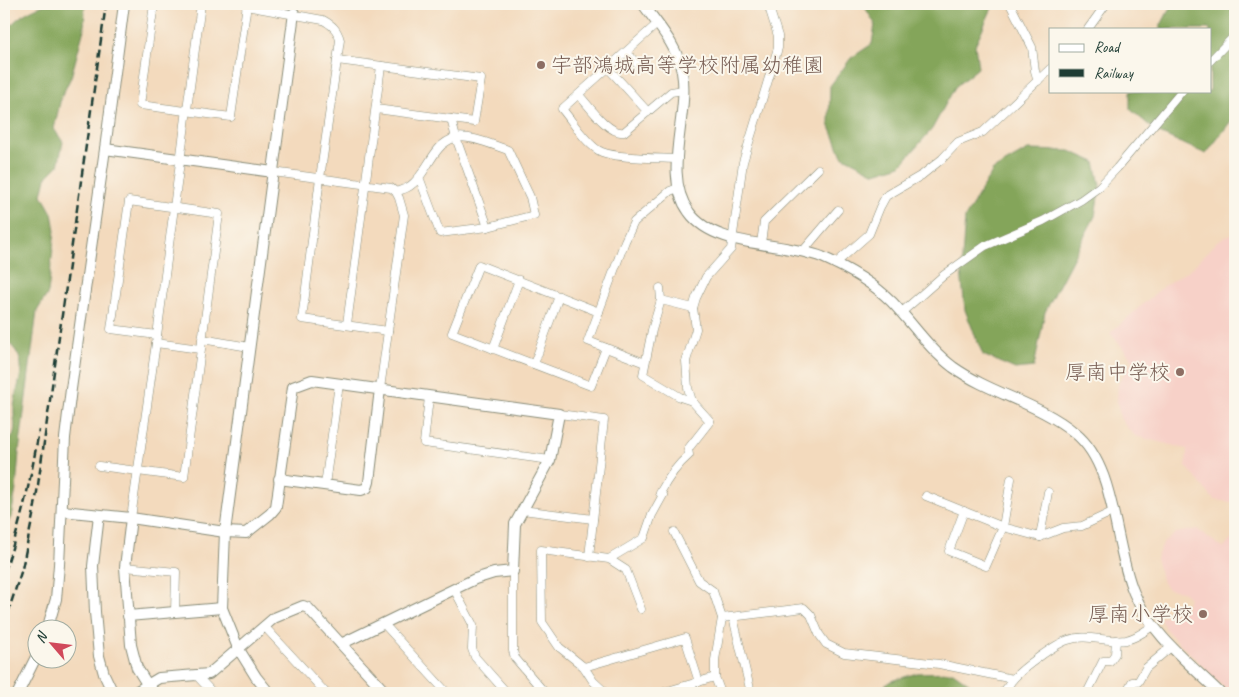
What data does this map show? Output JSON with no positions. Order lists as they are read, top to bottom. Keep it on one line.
{"places":["宇部鴻城高等学校附属幼稚園","厚南中学校","厚南小学校"],"legend":["Road","Railway"],"north":"top left"}
